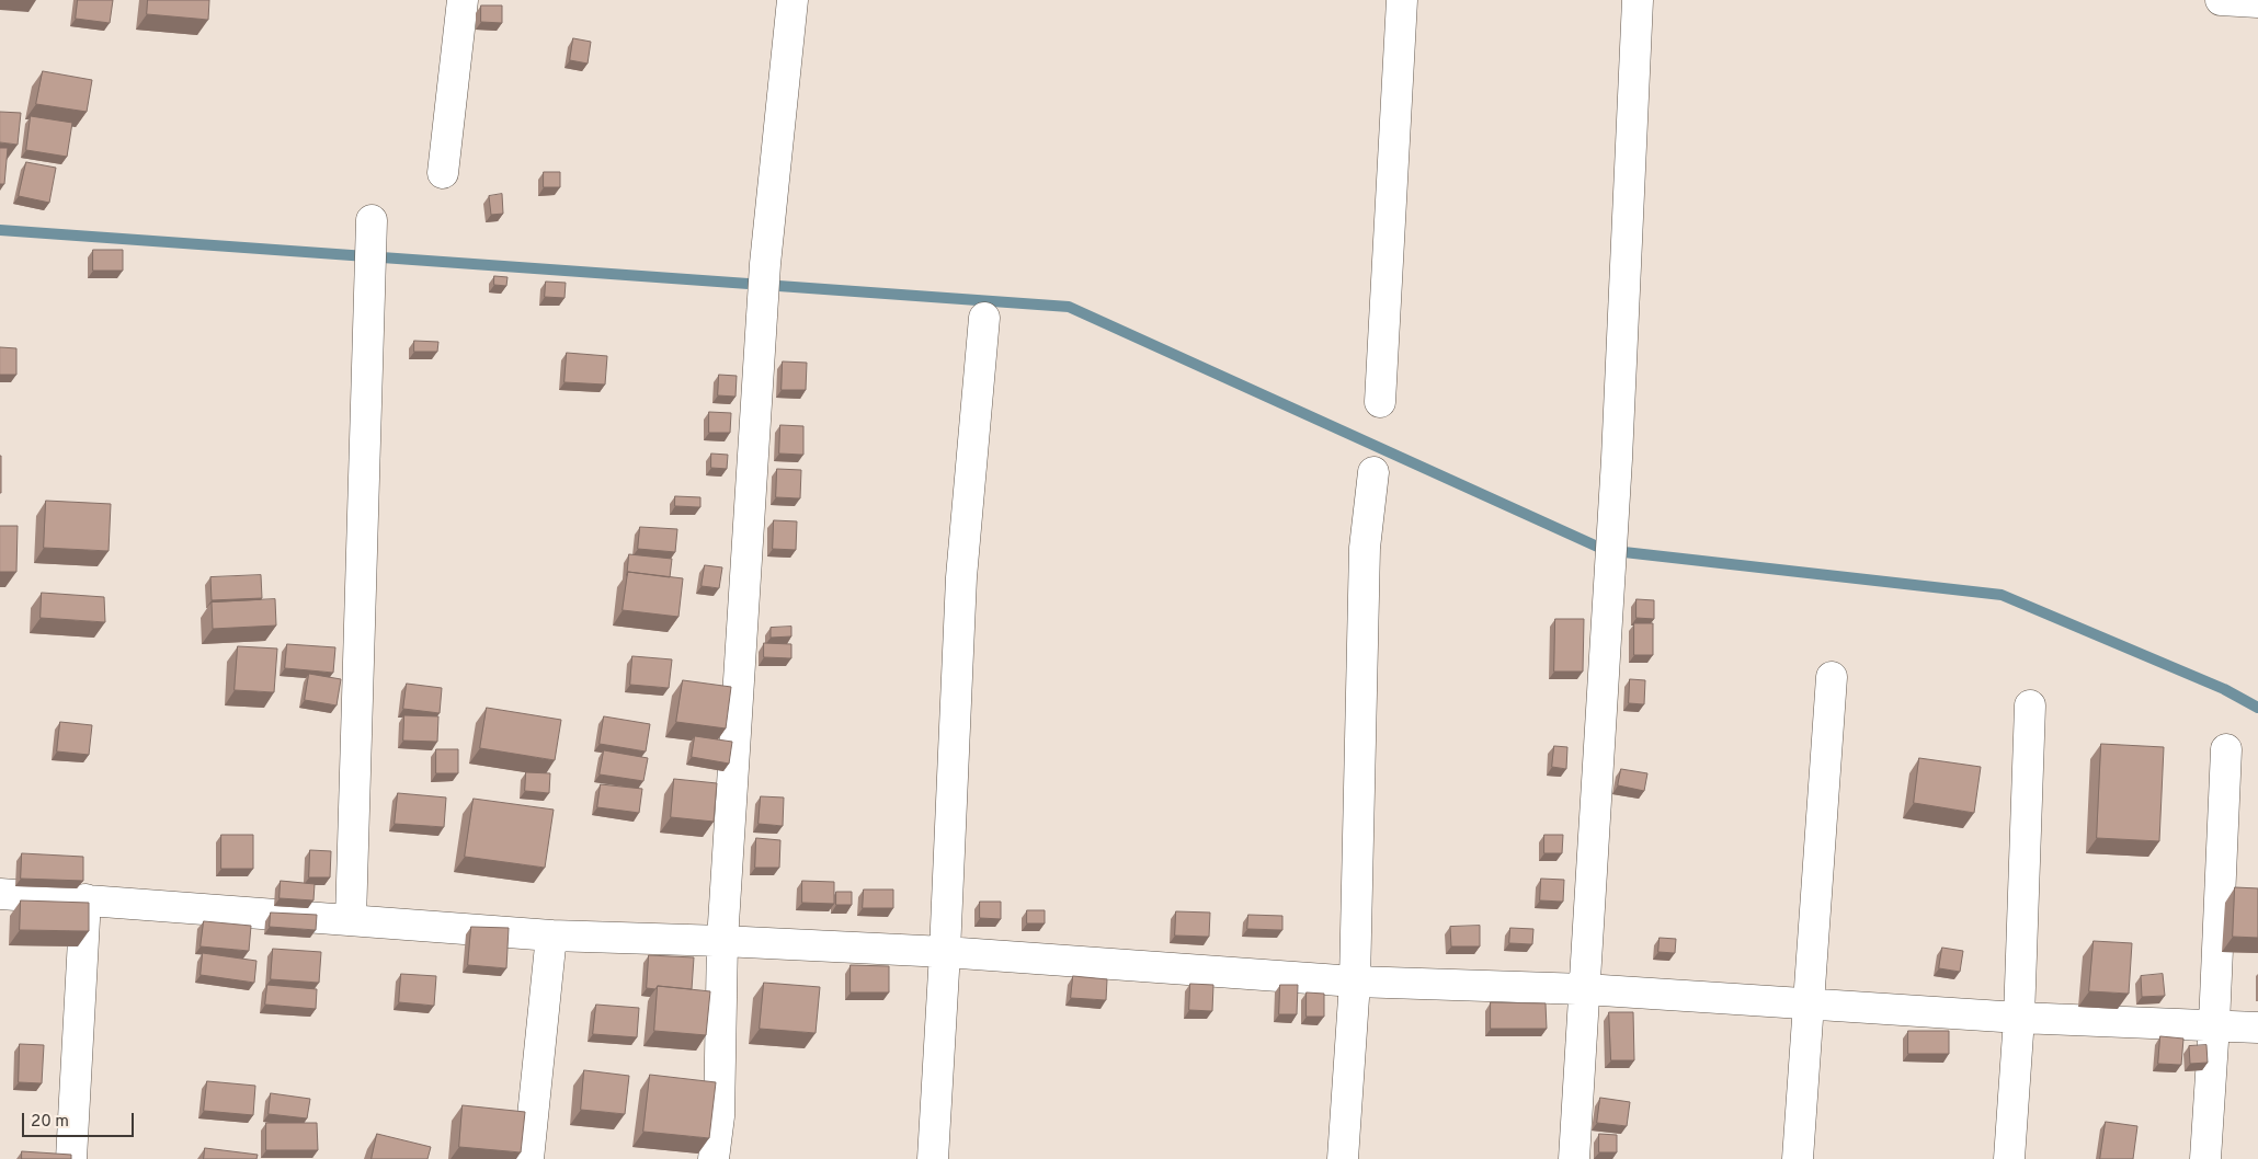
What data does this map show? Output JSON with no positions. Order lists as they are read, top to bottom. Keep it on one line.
{"scale_bar":"20 m"}
